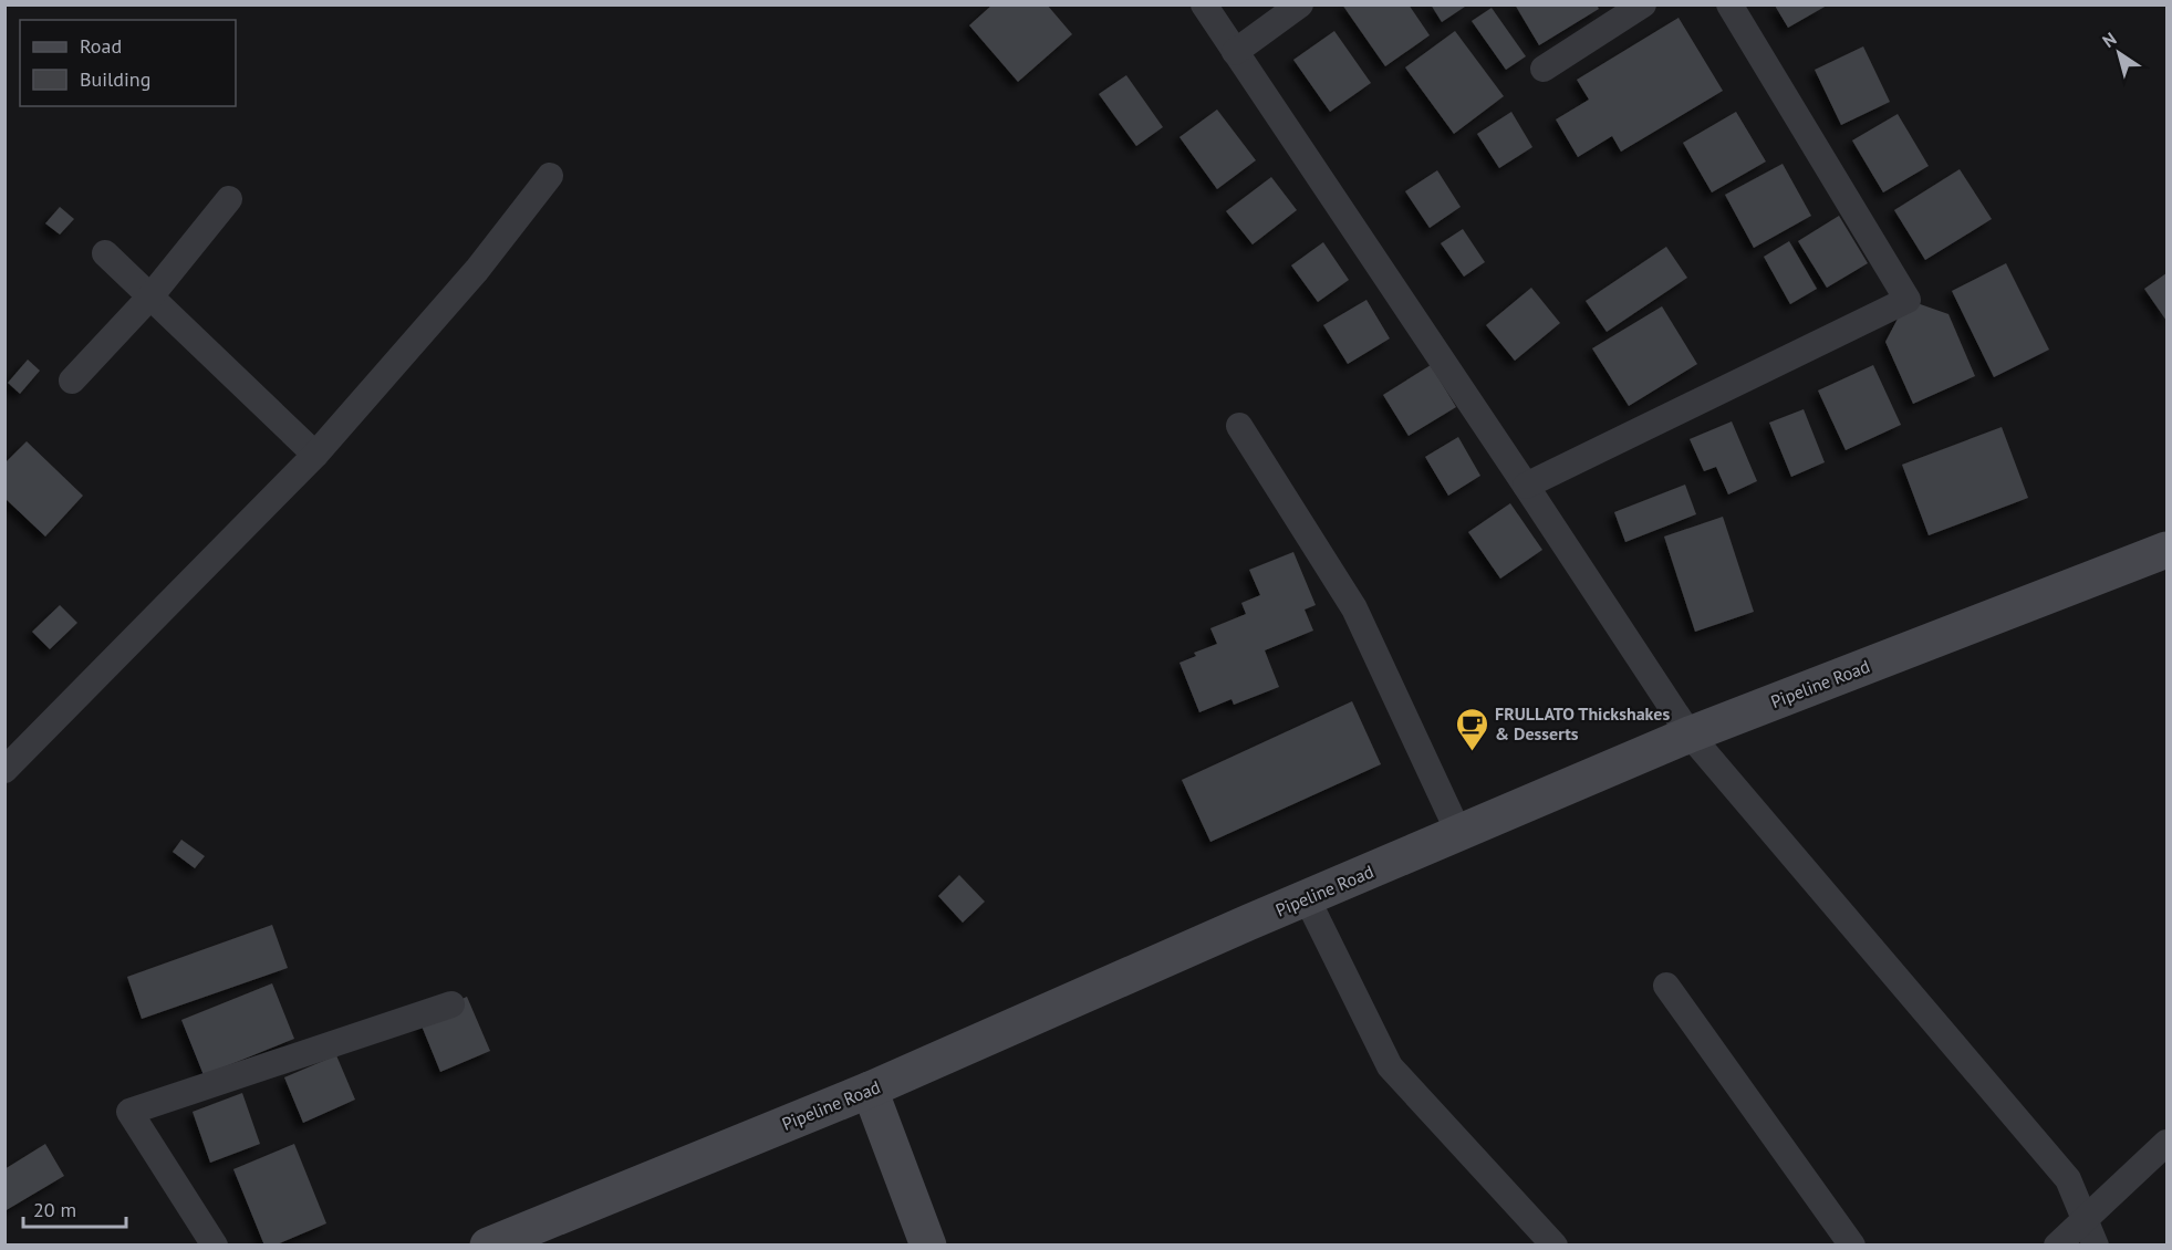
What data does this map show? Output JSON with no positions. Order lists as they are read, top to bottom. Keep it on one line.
{"streets":{"main road":["Pipeline Road"]},"places":{"cafe":["FRULLATO Thickshakes & Desserts"]},"legend":["Road","Building"],"scale_bar":"20 m","north":"top left"}
